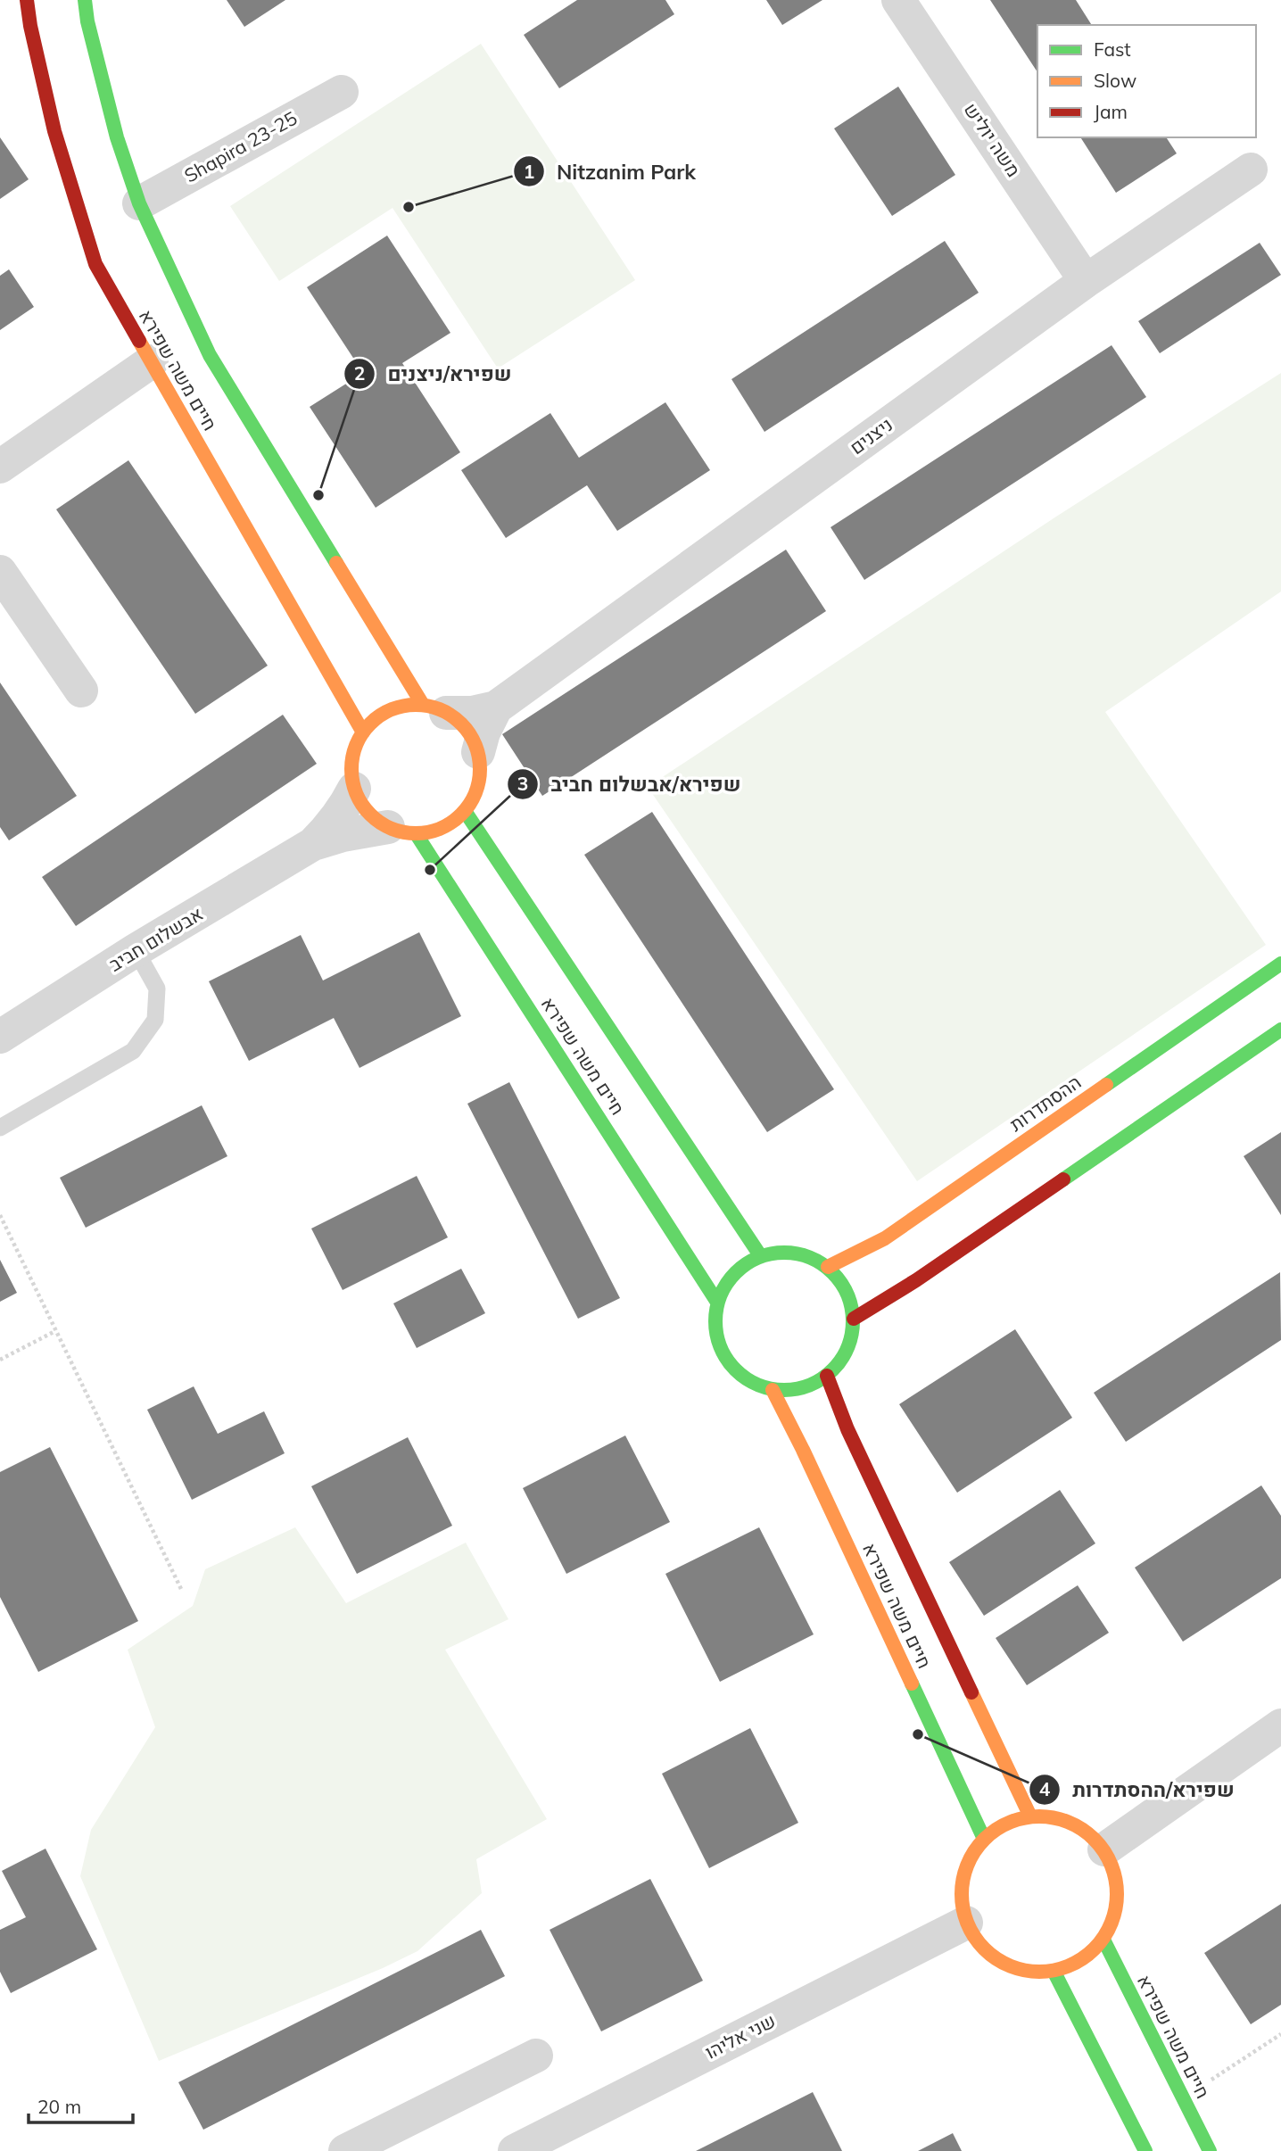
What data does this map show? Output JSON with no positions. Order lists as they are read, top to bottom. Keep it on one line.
{"streets":{"street":["משה יוליש","Shapira 23-25","חיים משה שפירא","ניצנים","אבשלום חביב","ההסתדרות","שני אליהו"]},"crossings":[["משה יוליש","ניצנים"],["Shapira 23-25","חיים משה שפירא"],["חיים משה שפירא","ניצנים"],["חיים משה שפירא","אבשלום חביב"],["חיים משה שפירא","ההסתדרות"],["חיים משה שפירא","שני אליהו"],["ניצנים","אבשלום חביב"]],"places":["Nitzanim Park","שפירא/ניצנים","שפירא/אבשלום חביב","שפירא/ההסתדרות"],"legend":["Fast","Slow","Jam"],"scale_bar":"20 m"}
